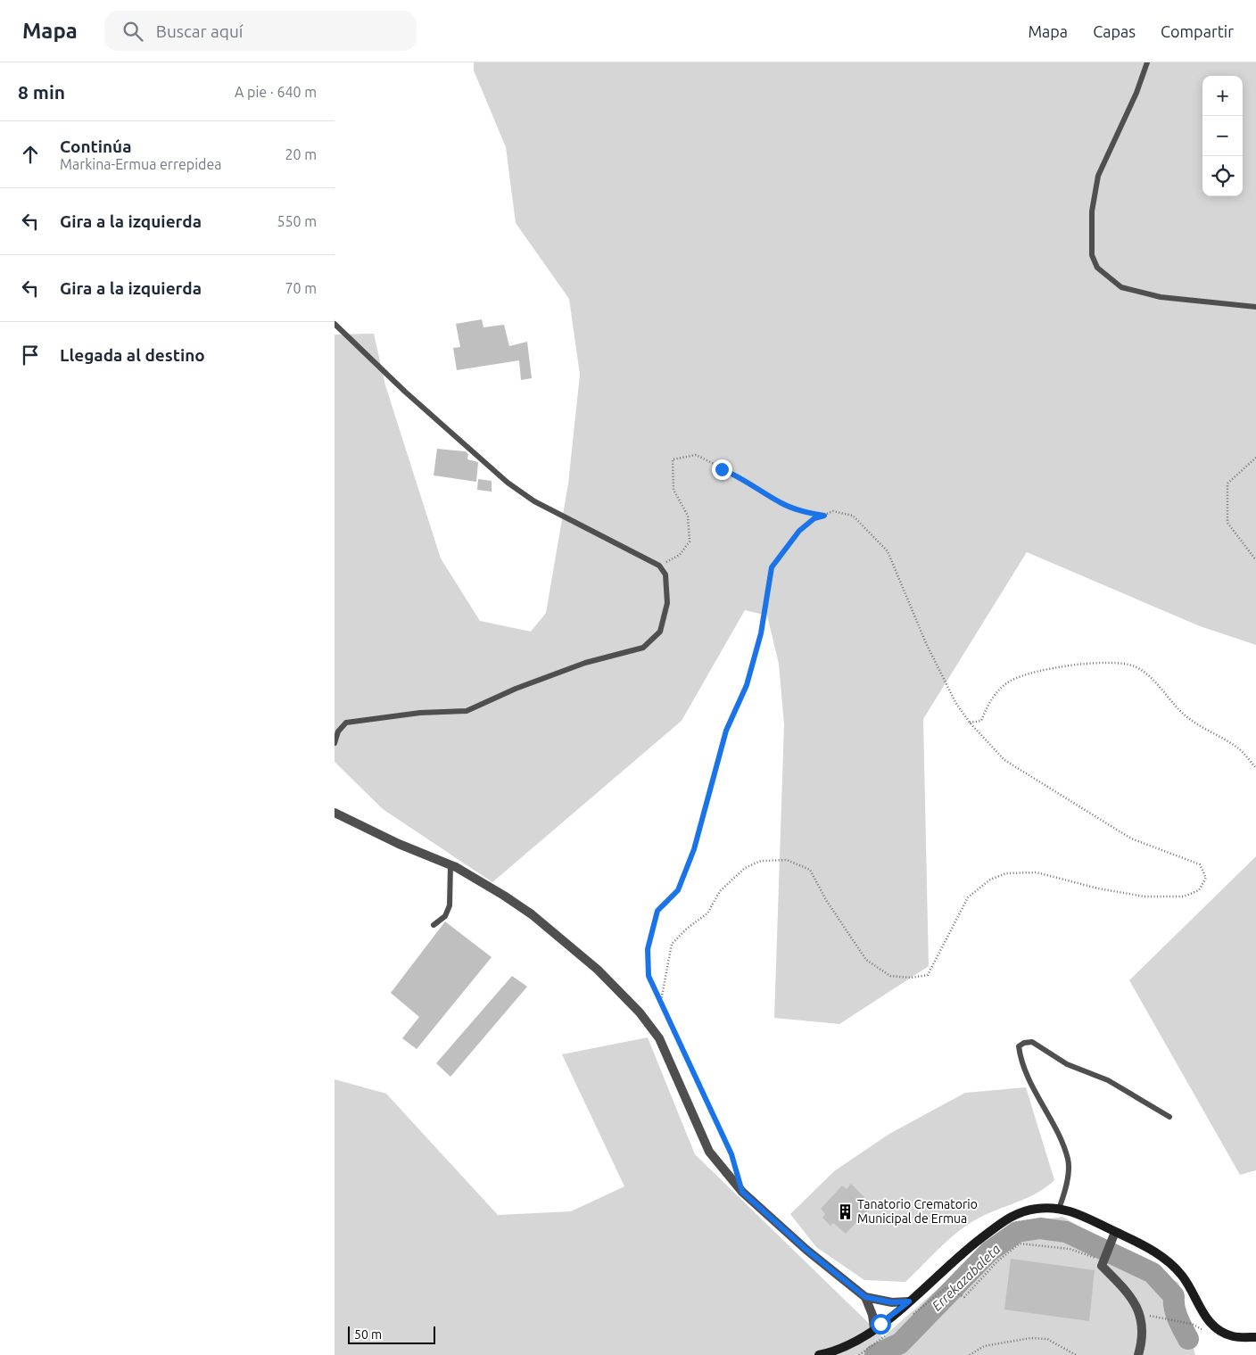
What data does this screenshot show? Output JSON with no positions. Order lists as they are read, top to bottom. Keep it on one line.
{"water":["Errekazabaleta"],"places":{"building":["Tanatorio Crematorio Municipal de Ermua"]},"scale_bar":"50 m","page":{"header":"Mapa","search":"Buscar aquí","nav":["Mapa","Capas","Compartir"],"heading":["8 min","A pie · 640 m"],"map_buttons":["+","−"],"list":[["Continúa","Markina-Ermua errepidea","20 m"],["Gira a la izquierda","550 m"],["Gira a la izquierda","70 m"],"Llegada al destino"],"scale":"50 m"}}
